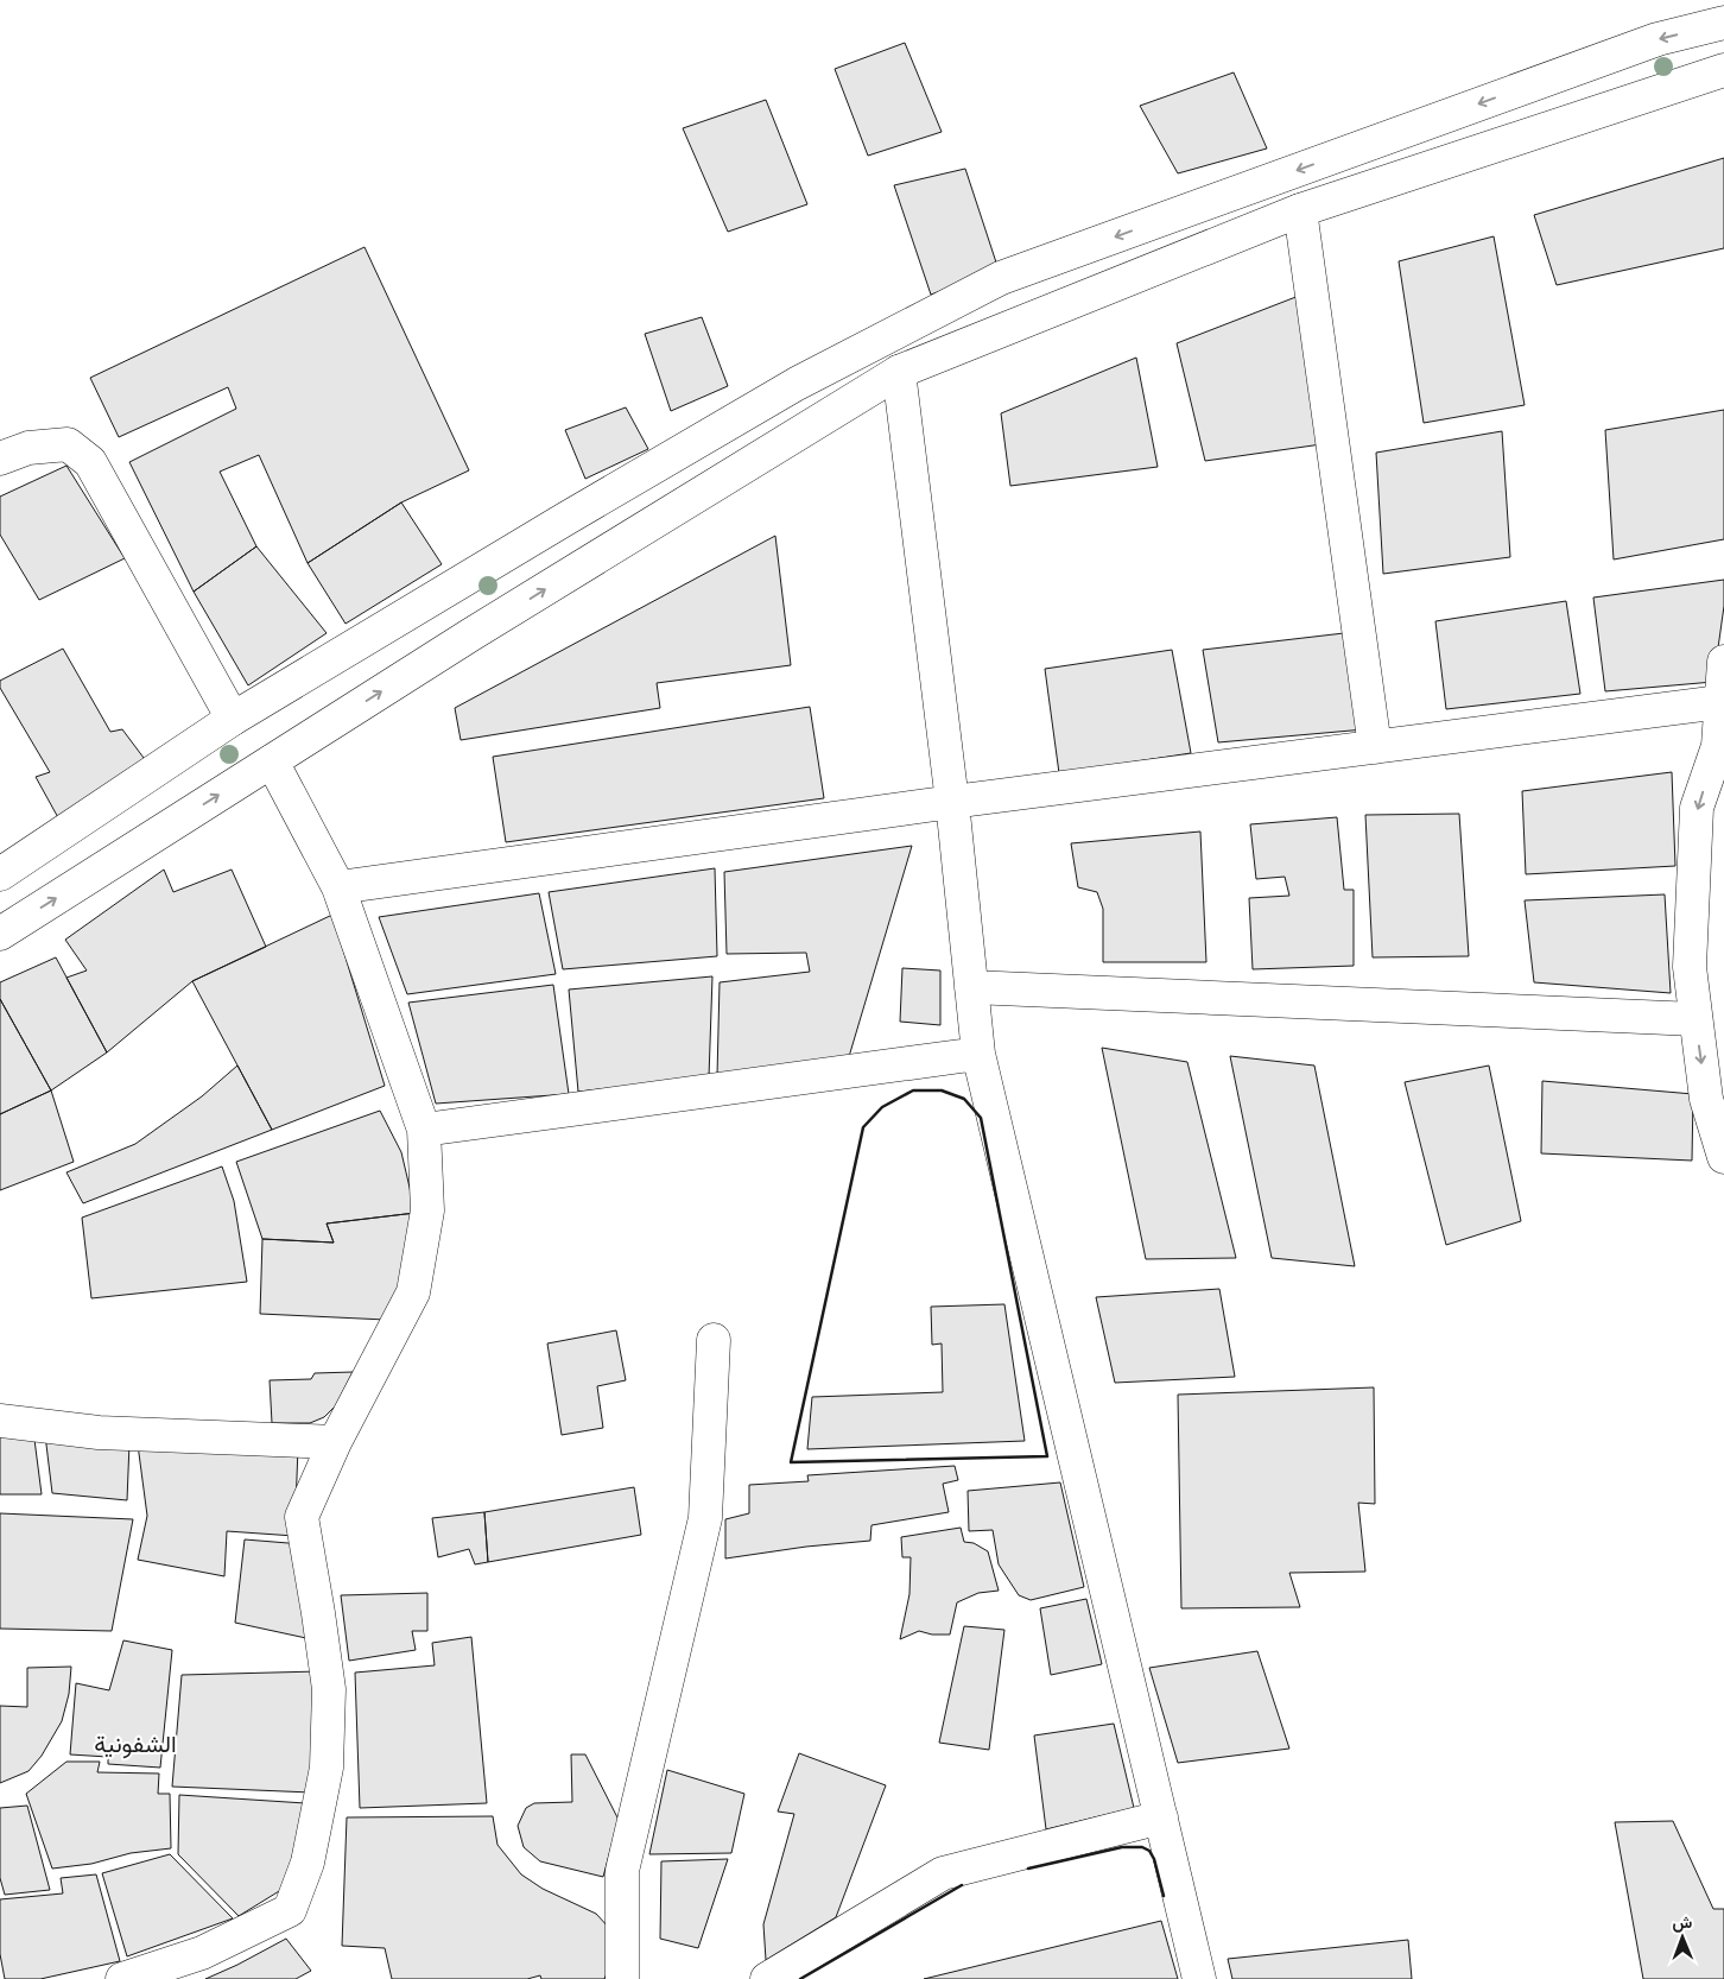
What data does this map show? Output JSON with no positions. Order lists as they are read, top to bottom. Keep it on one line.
{"districts":["الشفونية"],"north":"top"}
